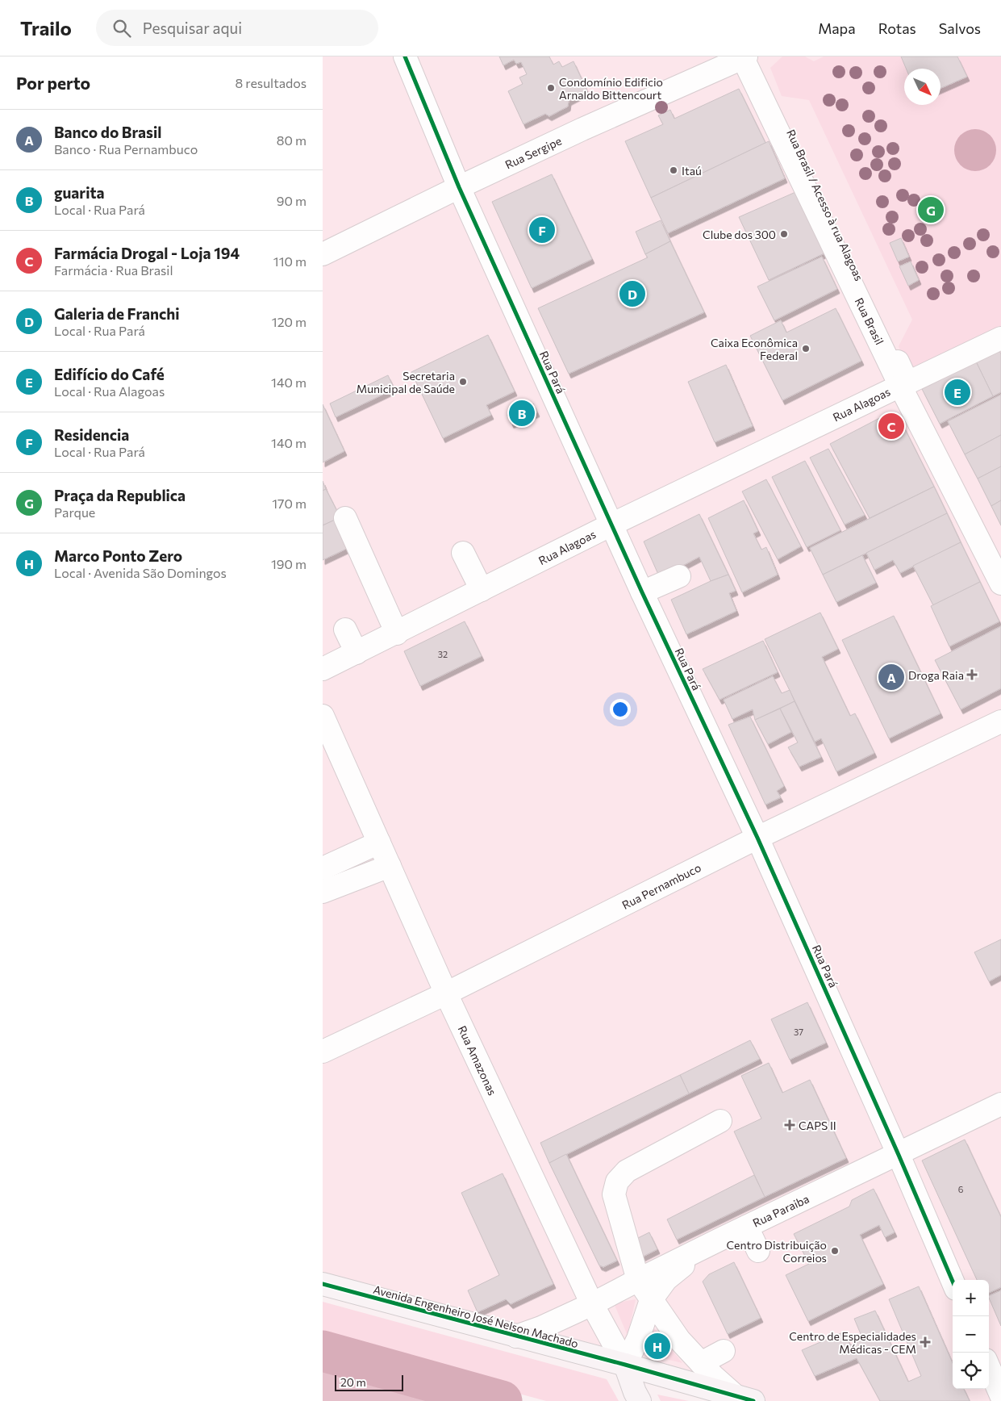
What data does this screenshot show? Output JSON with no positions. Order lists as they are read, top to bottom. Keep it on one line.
{"streets":{"main road":["Rua Amazonas","Avenida Engenheiro José Nelson Machado"],"street":["Rua Sergipe","Rua Brasil","Rua Pará","Rua Alagoas","Rua Pernambuco","Rua Paraiba"]},"crossings":[["Rua Sergipe","Rua Brasil"],["Rua Sergipe","Rua Pará"],["Rua Brasil","Rua Alagoas"],["Rua Pará","Rua Alagoas"],["Rua Pará","Rua Pernambuco"],["Rua Pará","Rua Paraiba"],["Rua Pernambuco","Rua Amazonas"],["Rua Amazonas","Rua Paraiba"],["Rua Amazonas","Avenida Engenheiro José Nelson Machado"],["Rua Paraiba","Avenida Engenheiro José Nelson Machado"]],"places":{"other":["Condomínio Edificio Arnaldo Bittencourt","Itaú","Clube dos 300","Caixa Econômica Federal","Secretaria Municipal de Saúde","Centro Distribuição Correios"],"health":["Droga Raia","CAPS II","Centro de Especialidades Médicas - CEM"]},"house_numbers":["32","37","6"],"scale_bar":"20 m","north":"bottom right","page":{"header":"Trailo","search":"Pesquisar aqui","nav":["Mapa","Rotas","Salvos"],"heading":["Por perto","8 resultados"],"list":[{"mark":"A","name":"Banco do Brasil","note":"Banco · Rua Pernambuco","value":"80 m"},{"mark":"B","name":"guarita","note":"Local · Rua Pará","value":"90 m"},{"mark":"C","name":"Farmácia Drogal - Loja 194","note":"Farmácia · Rua Brasil","value":"110 m"},{"mark":"D","name":"Galeria de Franchi","note":"Local · Rua Pará","value":"120 m"},{"mark":"E","name":"Edifício do Café","note":"Local · Rua Alagoas","value":"140 m"},{"mark":"F","name":"Residencia","note":"Local · Rua Pará","value":"140 m"},{"mark":"G","name":"Praça da Republica","note":"Parque","value":"170 m"},{"mark":"H","name":"Marco Ponto Zero","note":"Local · Avenida São Domingos","value":"190 m"}],"pins":["G","F","D","E","B","C","A","H"],"map_buttons":["+","−"],"scale":"20 m"}}
